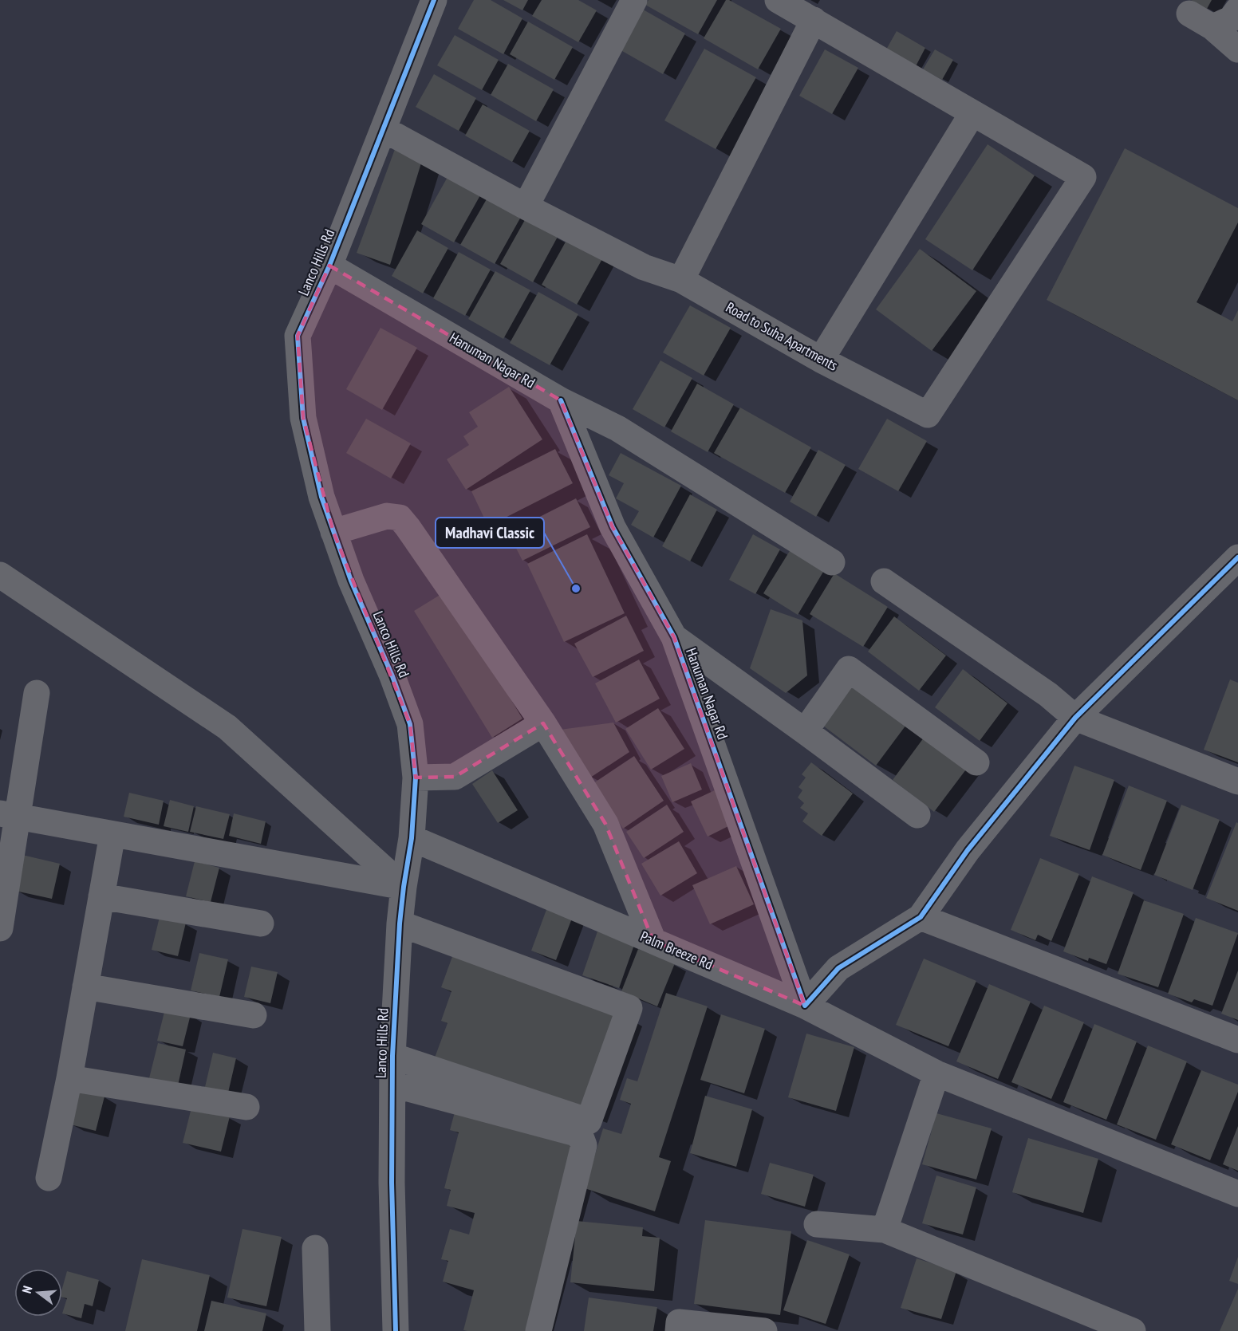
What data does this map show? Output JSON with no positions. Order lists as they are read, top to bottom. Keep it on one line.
{"streets":{"street":["Lanco Hills Rd","Road to Suha Apartments","Hanuman Nagar Rd","Palm Breeze Rd"]},"crossings":[["Lanco Hills Rd","Road to Suha Apartments"],["Lanco Hills Rd","Hanuman Nagar Rd"],["Lanco Hills Rd","Palm Breeze Rd"],["Hanuman Nagar Rd","Palm Breeze Rd"]],"places":["Madhavi Classic"],"north":"left"}
